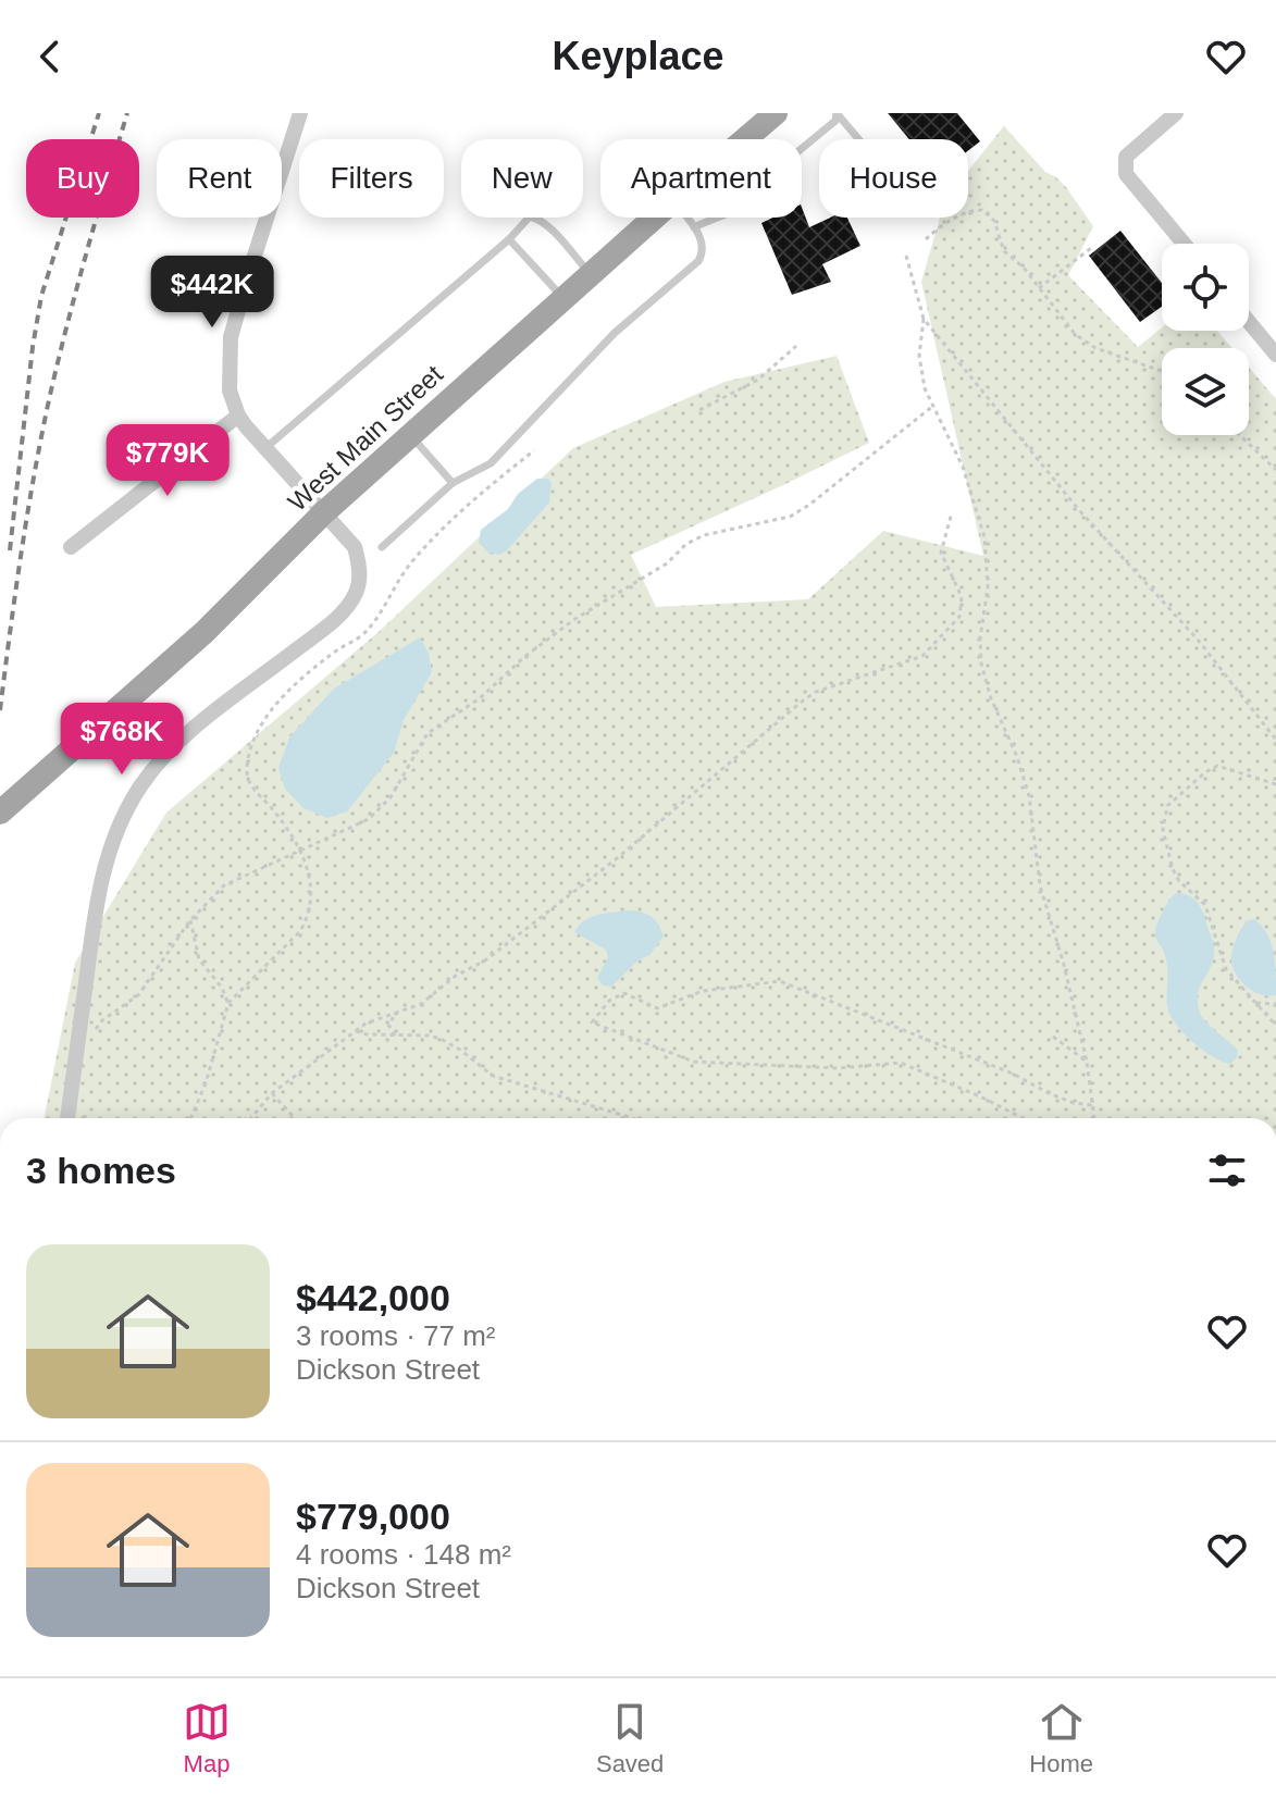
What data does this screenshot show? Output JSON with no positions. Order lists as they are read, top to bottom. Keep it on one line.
{"streets":{"main road":["West Main Street"]},"page":{"header":"Keyplace","chip":["Buy","Rent","Filters","New","Apartment","House"],"price":["$442K","$779K","$768K"],"heading":"3 homes","list":[{"name":"$442,000","note":"3 rooms · 77 m² · Dickson Street"},{"name":"$779,000","note":"4 rooms · 148 m² · Dickson Street"}],"tabs":["Map","Saved","Home"]}}
